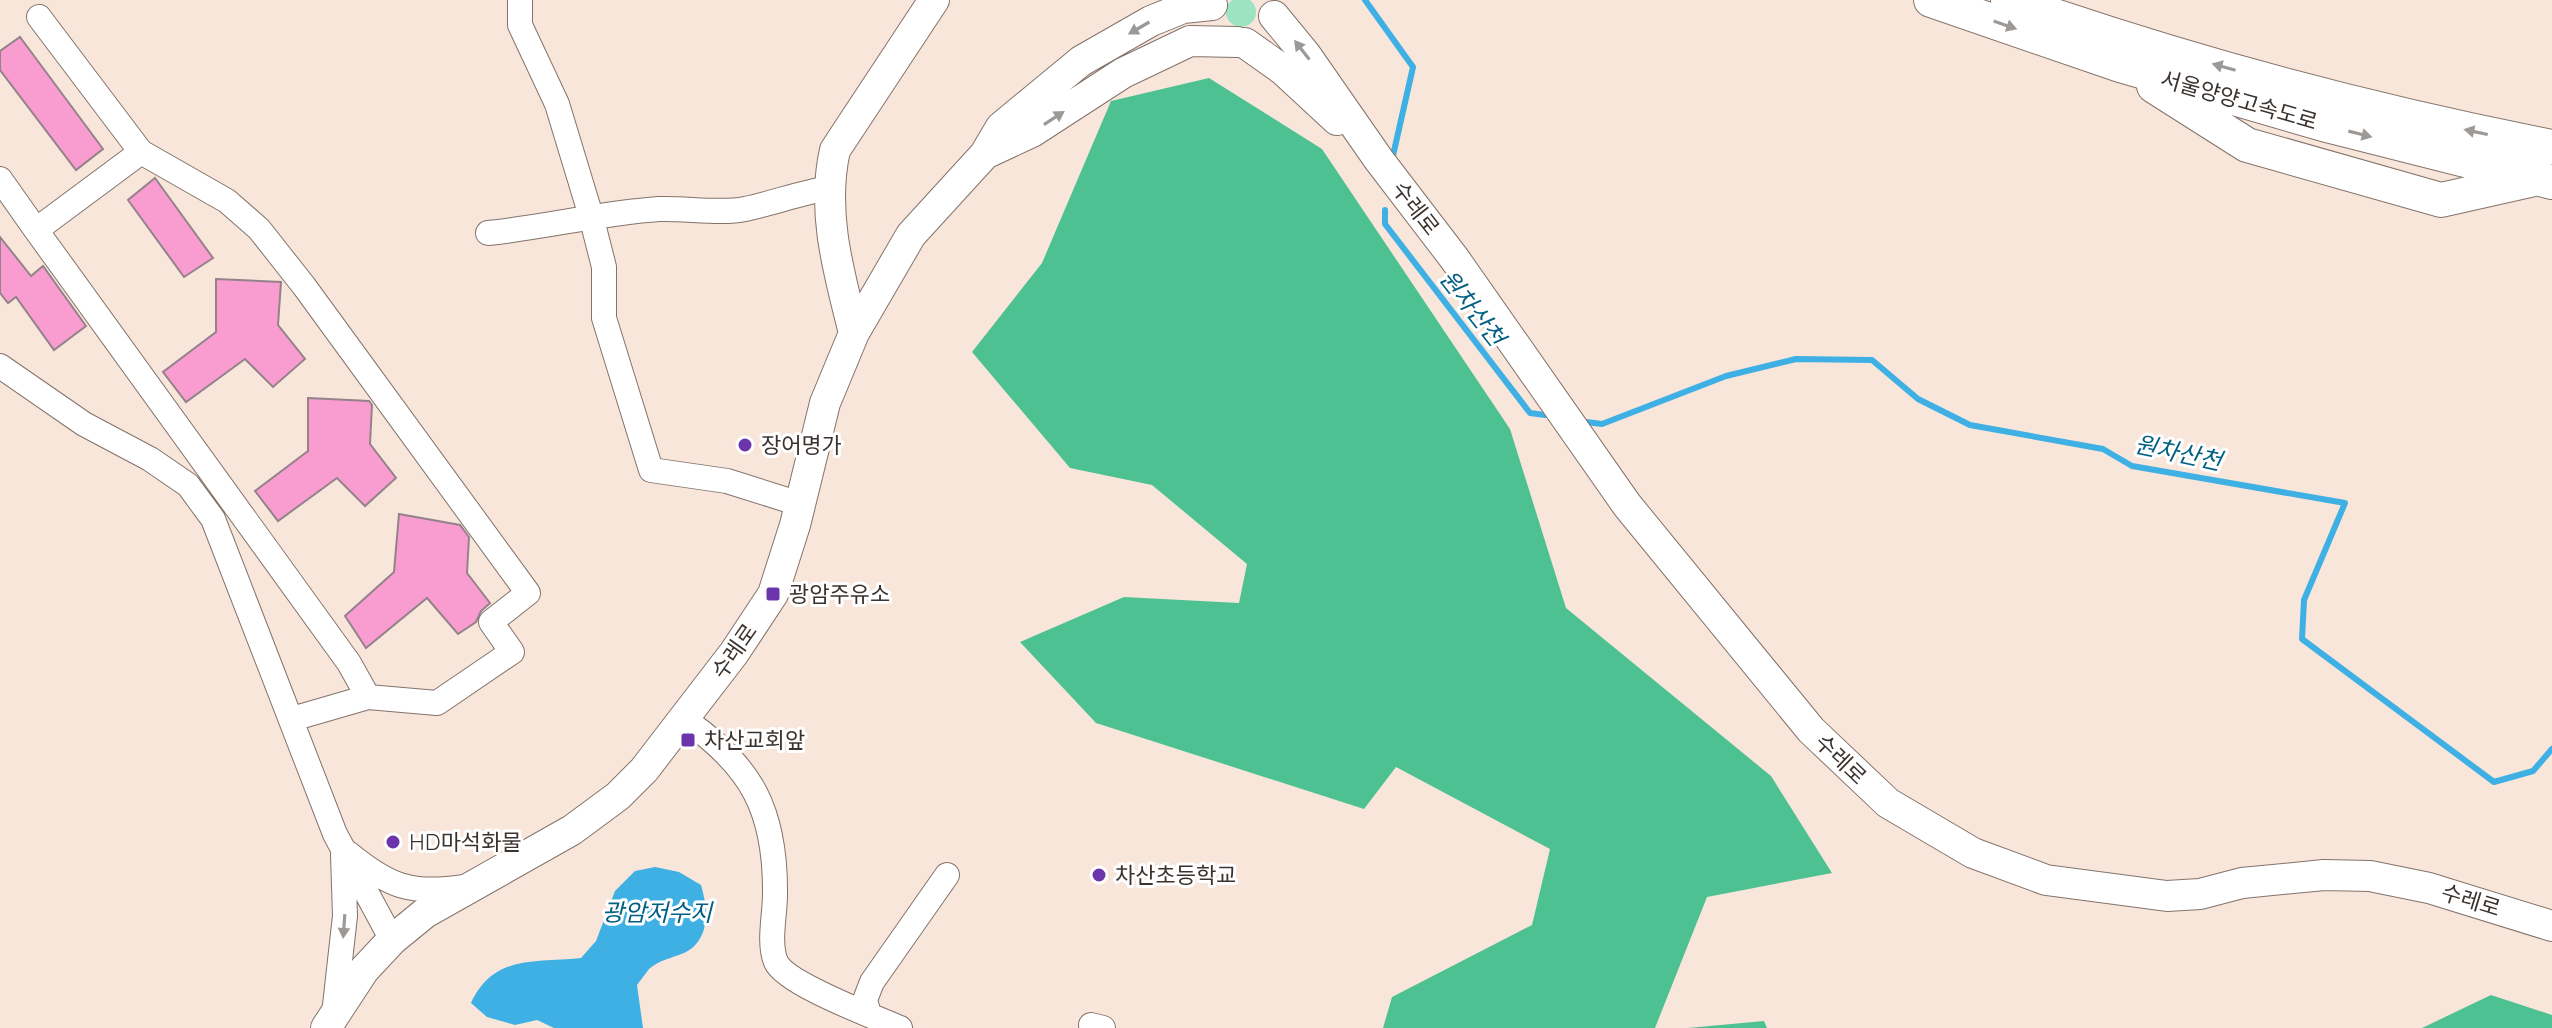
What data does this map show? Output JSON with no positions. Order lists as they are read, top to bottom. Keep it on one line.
{"streets":{"highway":["서울양양고속도로"],"main road":["수레로"]},"water":["원차산천","광암저수지"],"places":{"other":["장어명가","HD마석화물","차산초등학교"],"transit":["광암주유소","차산교회앞"]}}
